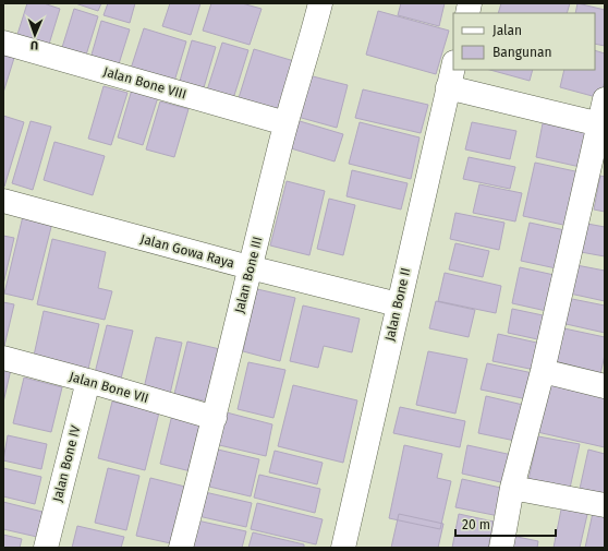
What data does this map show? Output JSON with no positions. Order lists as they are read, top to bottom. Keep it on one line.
{"streets":{"street":["Jalan Bone VIII","Jalan Gowa Raya","Jalan Bone III","Jalan Bone II","Jalan Bone VII","Jalan Bone IV"]},"crossings":[["Jalan Bone VIII","Jalan Bone III"],["Jalan Gowa Raya","Jalan Bone III"],["Jalan Gowa Raya","Jalan Bone II"],["Jalan Bone III","Jalan Bone VII"],["Jalan Bone VII","Jalan Bone IV"]],"legend":["Jalan","Bangunan"],"scale_bar":"20 m","north":"bottom"}
